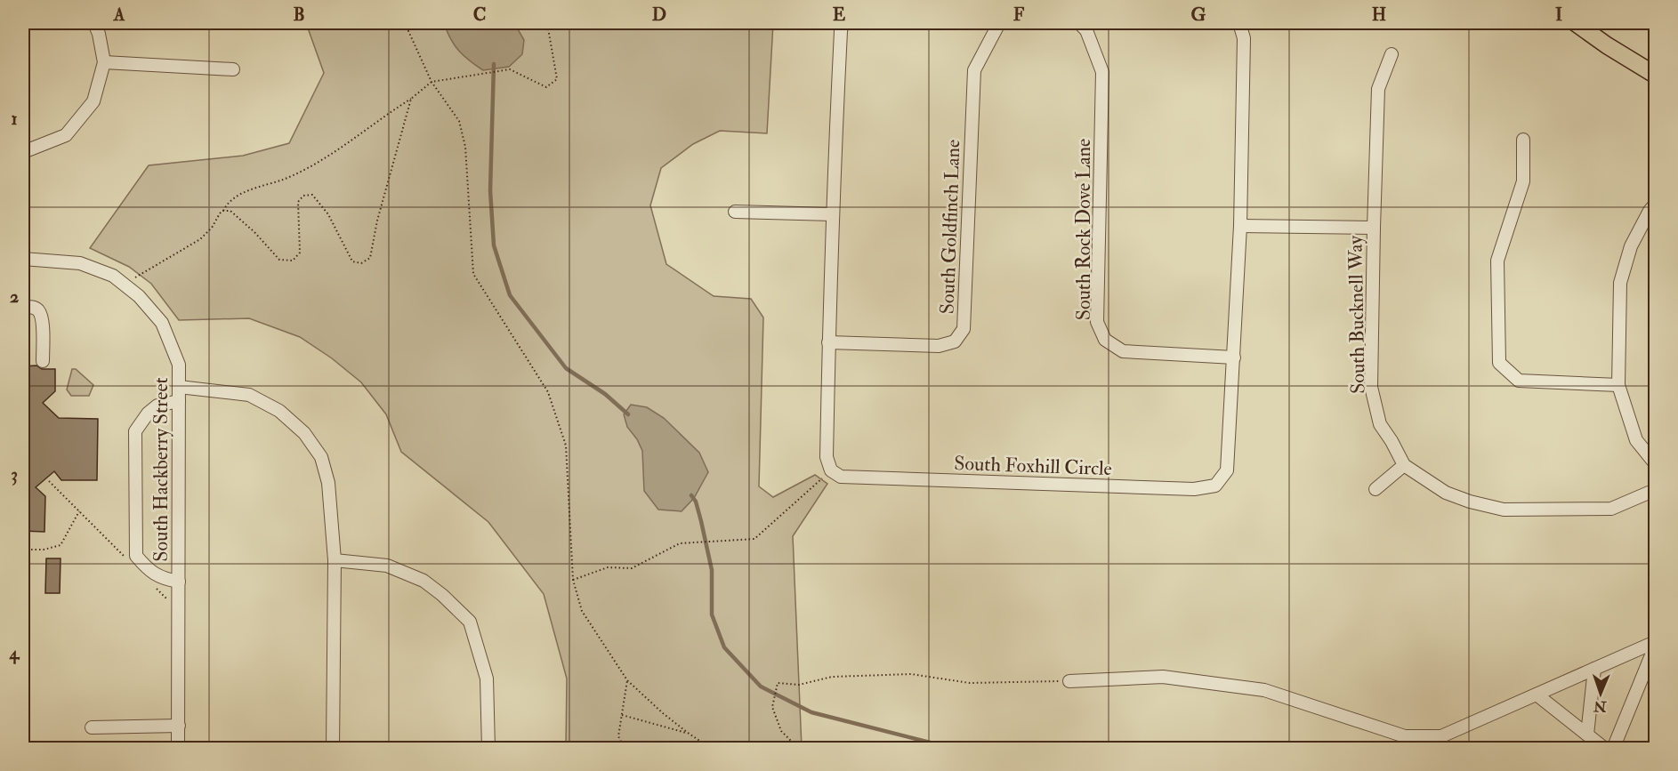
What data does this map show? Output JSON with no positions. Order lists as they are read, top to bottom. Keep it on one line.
{"streets":{"street":["South Goldfinch Lane","South Rock Dove Lane","South Bucknell Way","South Foxhill Circle","South Hackberry Street"]},"crossings":[["South Rock Dove Lane","South Foxhill Circle"]],"north":"bottom","grid":{"columns":["A","B","C","D","E","F","G","H","I"],"rows":["1","2","3","4"]}}
